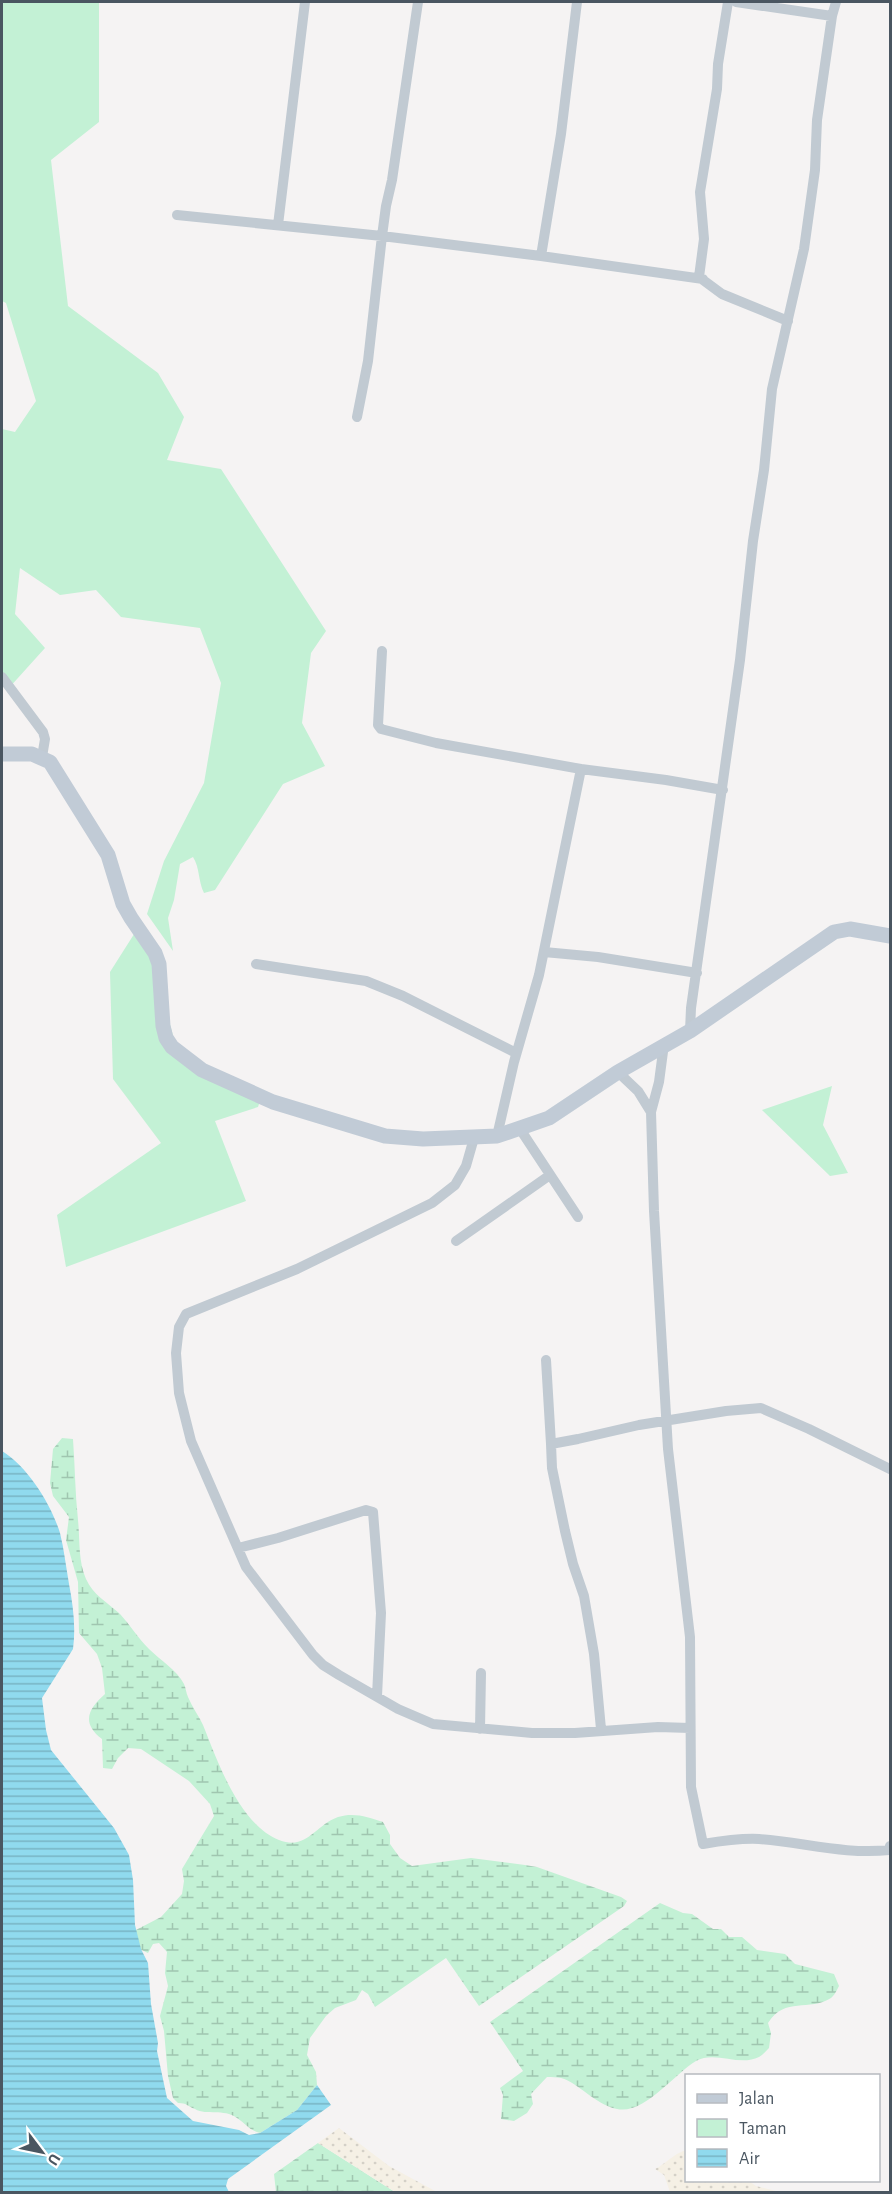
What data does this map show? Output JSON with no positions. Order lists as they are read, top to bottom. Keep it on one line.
{"legend":["Jalan","Taman","Air"],"north":"bottom right"}
